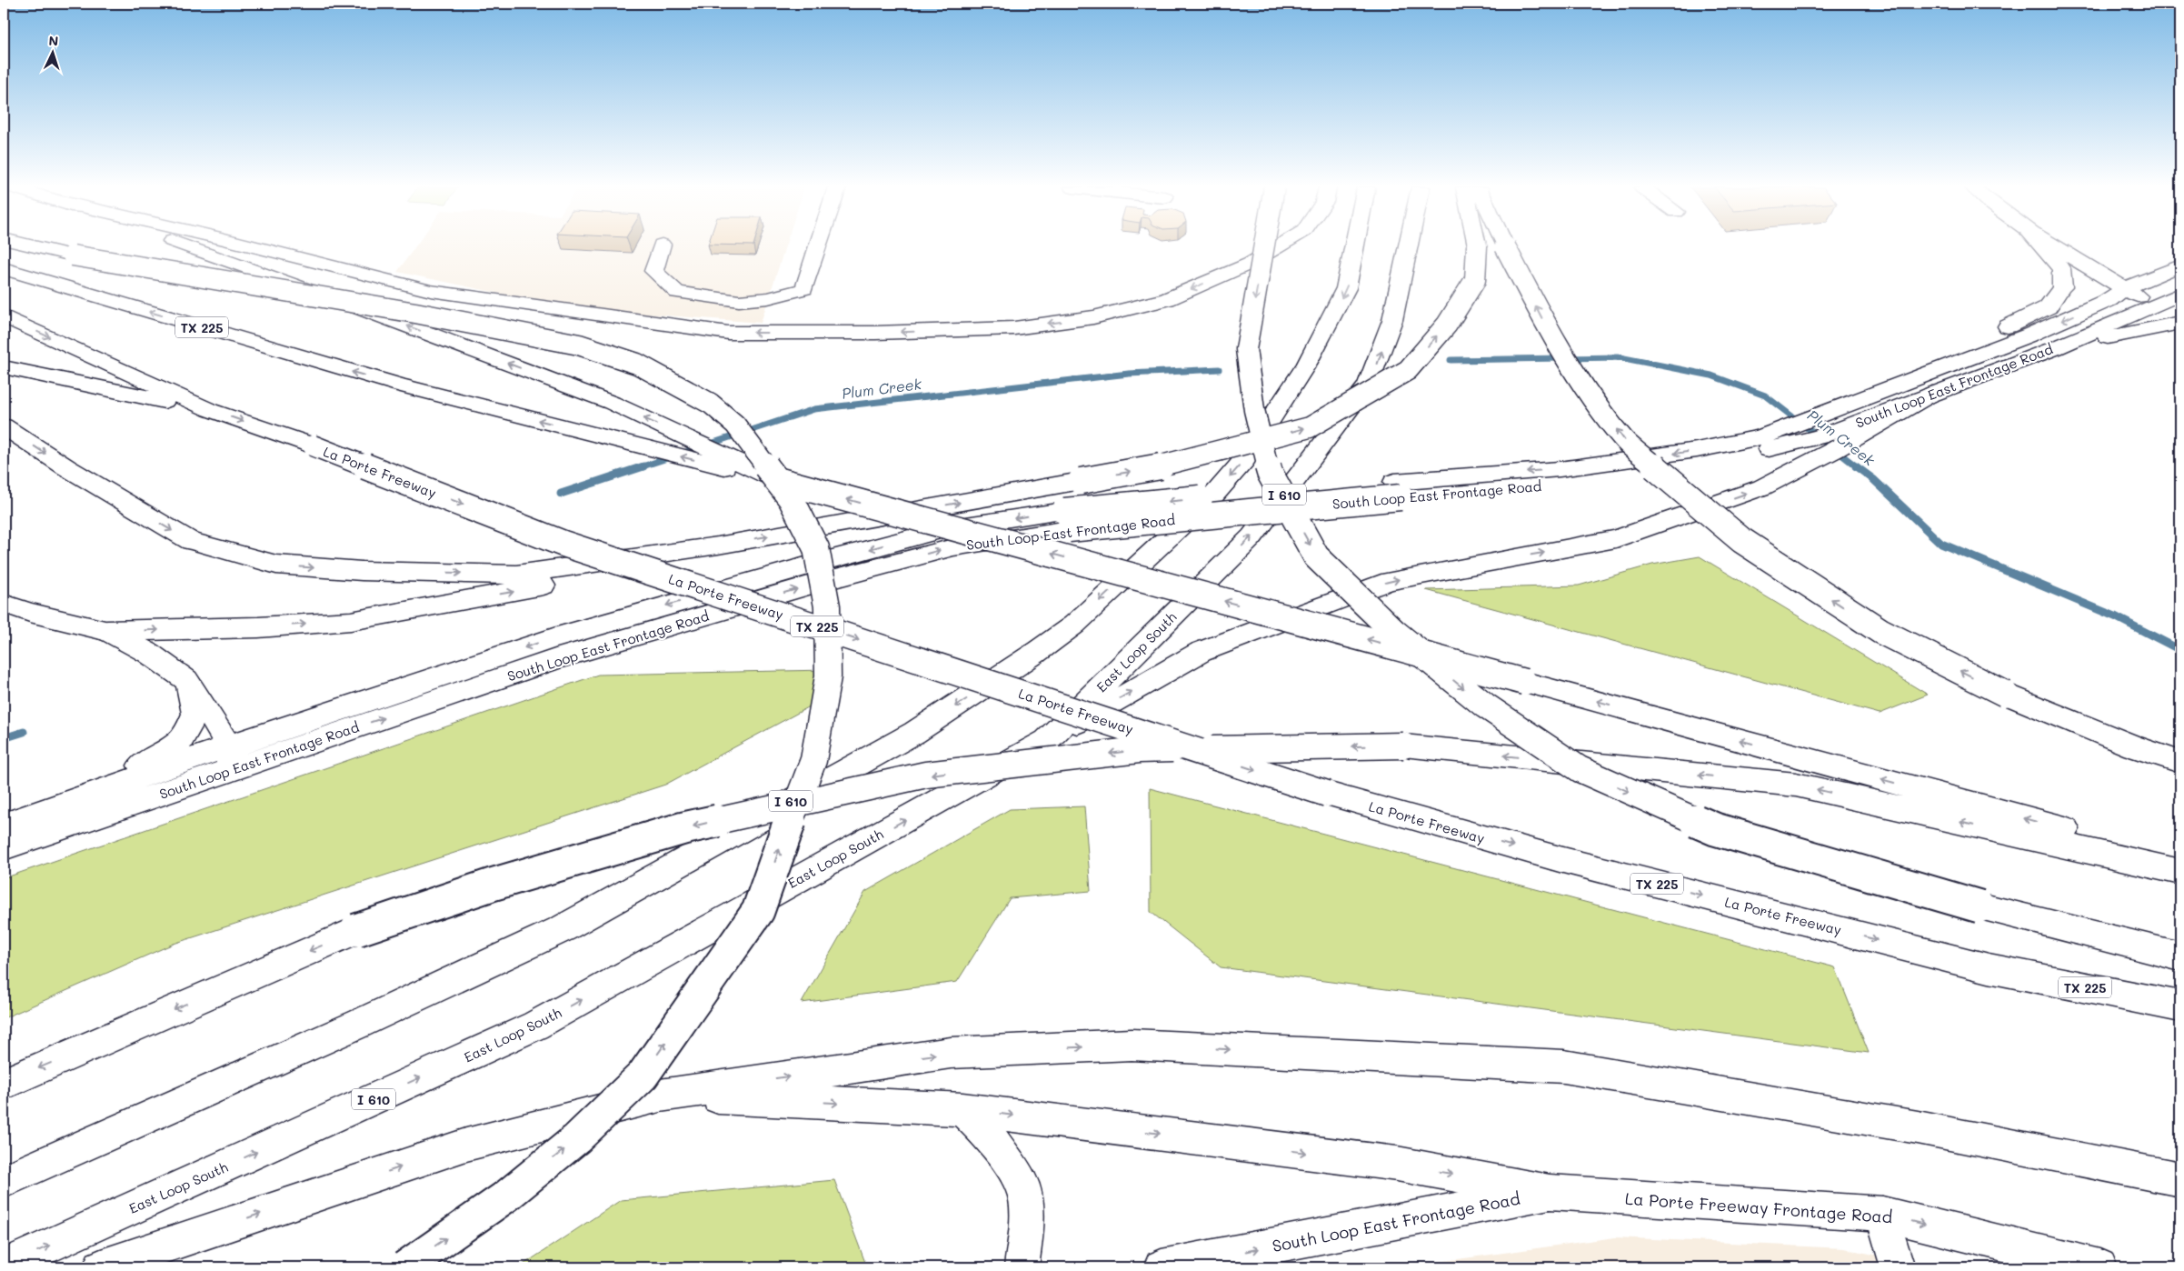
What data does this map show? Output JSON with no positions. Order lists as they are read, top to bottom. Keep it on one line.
{"streets":{"main road":["TX 225","South Loop East Frontage Road","La Porte Freeway","I 610","East Loop South","La Porte Freeway Frontage Road"]},"crossings":[["South Loop East Frontage Road","La Porte Freeway Frontage Road"]],"water":["Plum Creek"],"north":"top"}
